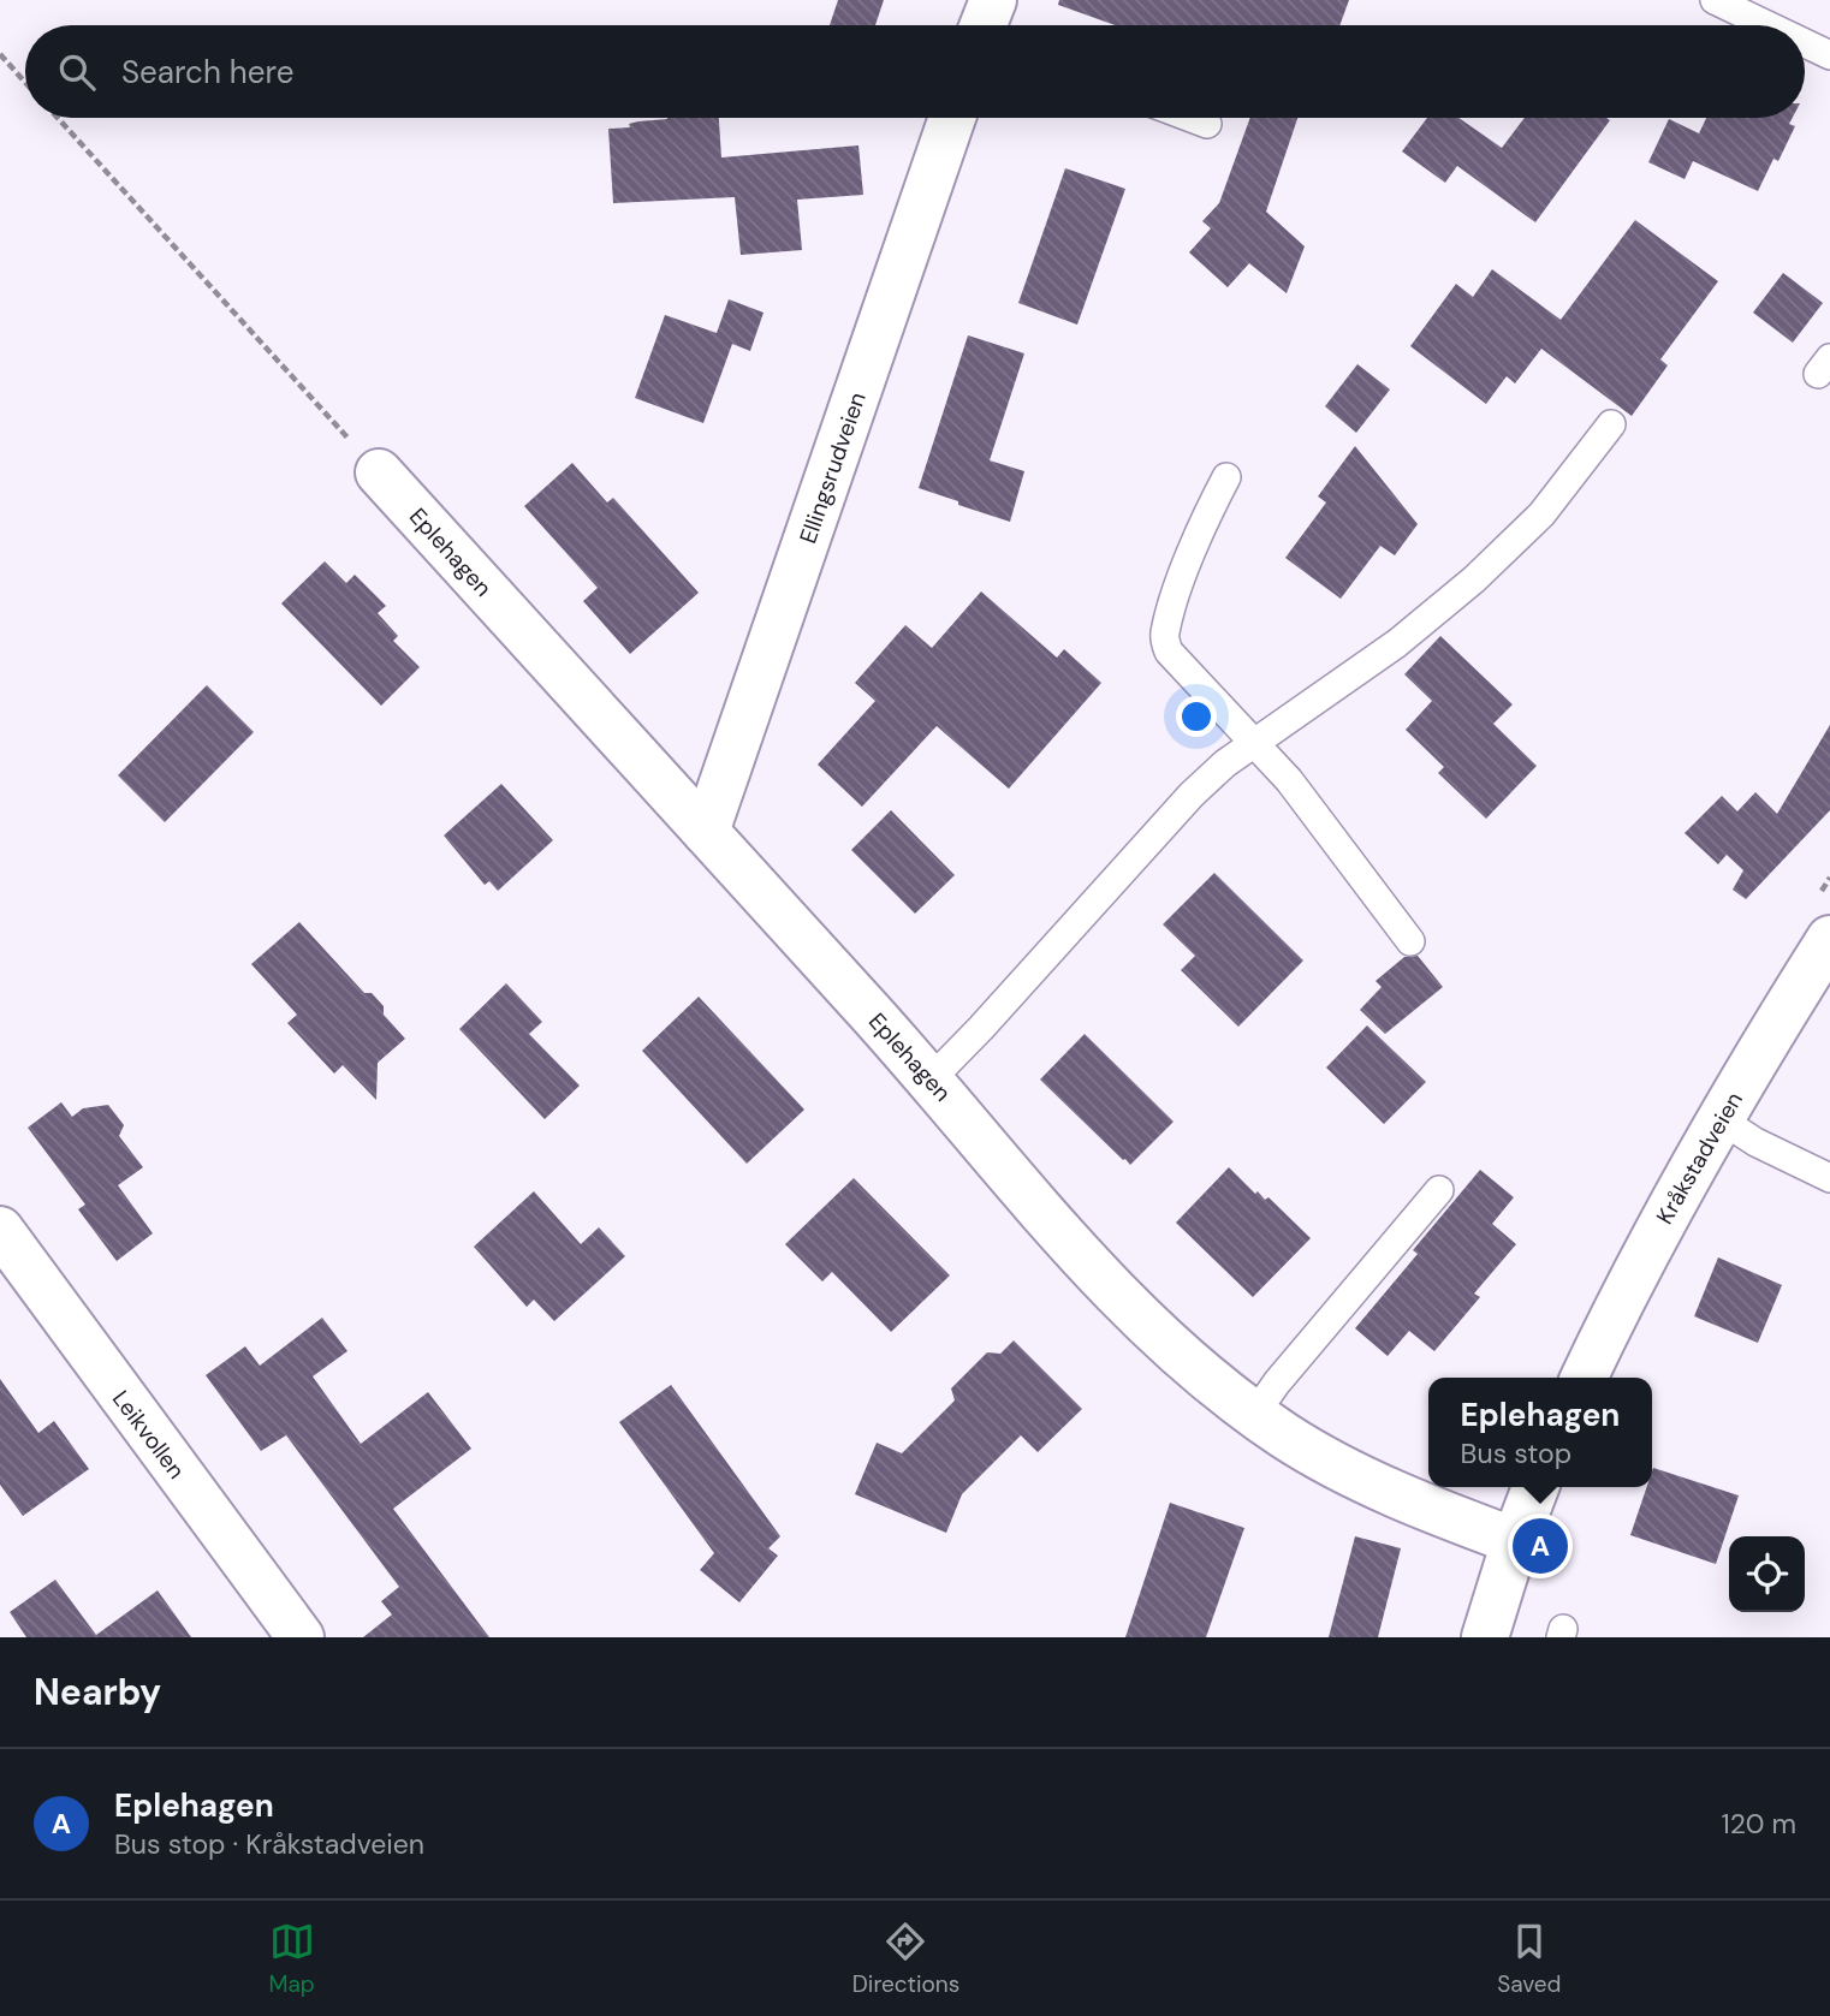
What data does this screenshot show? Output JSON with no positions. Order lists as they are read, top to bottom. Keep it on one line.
{"streets":{"street":["Ellingsrudveien","Eplehagen","Kråkstadveien","Leikvollen"]},"crossings":[["Ellingsrudveien","Eplehagen"]],"page":{"search":"Search here","popup":["Eplehagen","Bus stop"],"pins":"A","heading":"Nearby","list":[{"mark":"A","name":"Eplehagen","note":"Bus stop · Kråkstadveien","value":"120 m"}],"nav":["Map","Directions","Saved"]}}
